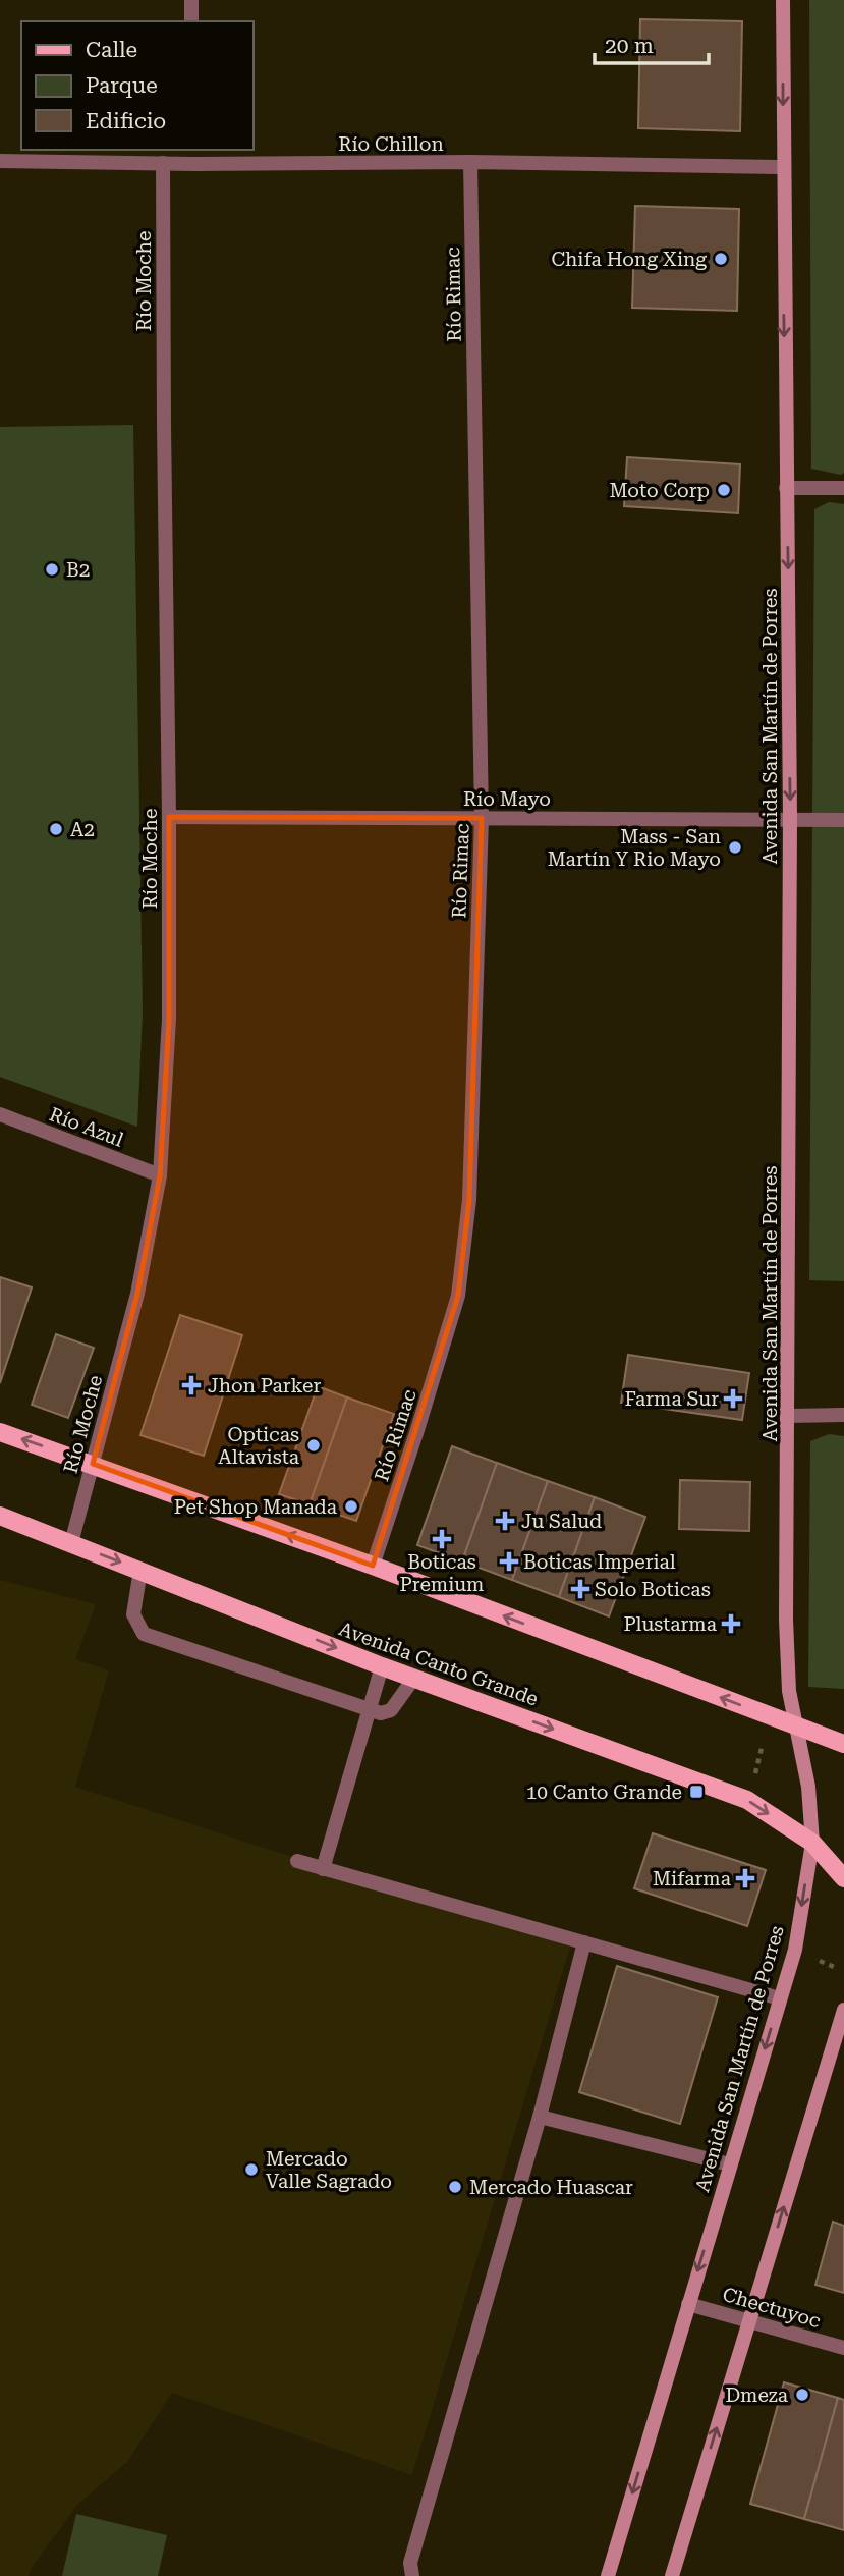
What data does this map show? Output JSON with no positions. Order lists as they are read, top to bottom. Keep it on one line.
{"streets":{"main road":["Avenida San Martín de Porres","Avenida Canto Grande"],"street":["Río Chillon","Río Moche","Río Rimac","Río Mayo","Río Azul","Chectuyoc"]},"crossings":[["Río Chillon","Río Moche"],["Río Chillon","Río Rimac"],["Río Chillon","Avenida San Martín de Porres"],["Río Moche","Río Mayo"],["Río Moche","Río Azul"],["Río Moche","Avenida Canto Grande"],["Río Rimac","Río Mayo"],["Avenida San Martín de Porres","Río Mayo"],["Avenida San Martín de Porres","Avenida Canto Grande"],["Avenida San Martín de Porres","Chectuyoc"]],"places":{"other":["Chifa Hong Xing","Moto Corp","B2","A2","Mass - San Martín Y Rio Mayo","Opticas Altavista","Pet Shop Manada","Mercado Valle Sagrado","Mercado Huascar","Dmeza"],"health":["Jhon Parker","Farma Sur","Ju Salud","Boticas Premium","Boticas Imperial","Solo Boticas","Plustarma","Mifarma"],"transit":["10 Canto Grande"]},"legend":["Calle","Parque","Edificio"],"scale_bar":"20 m"}
